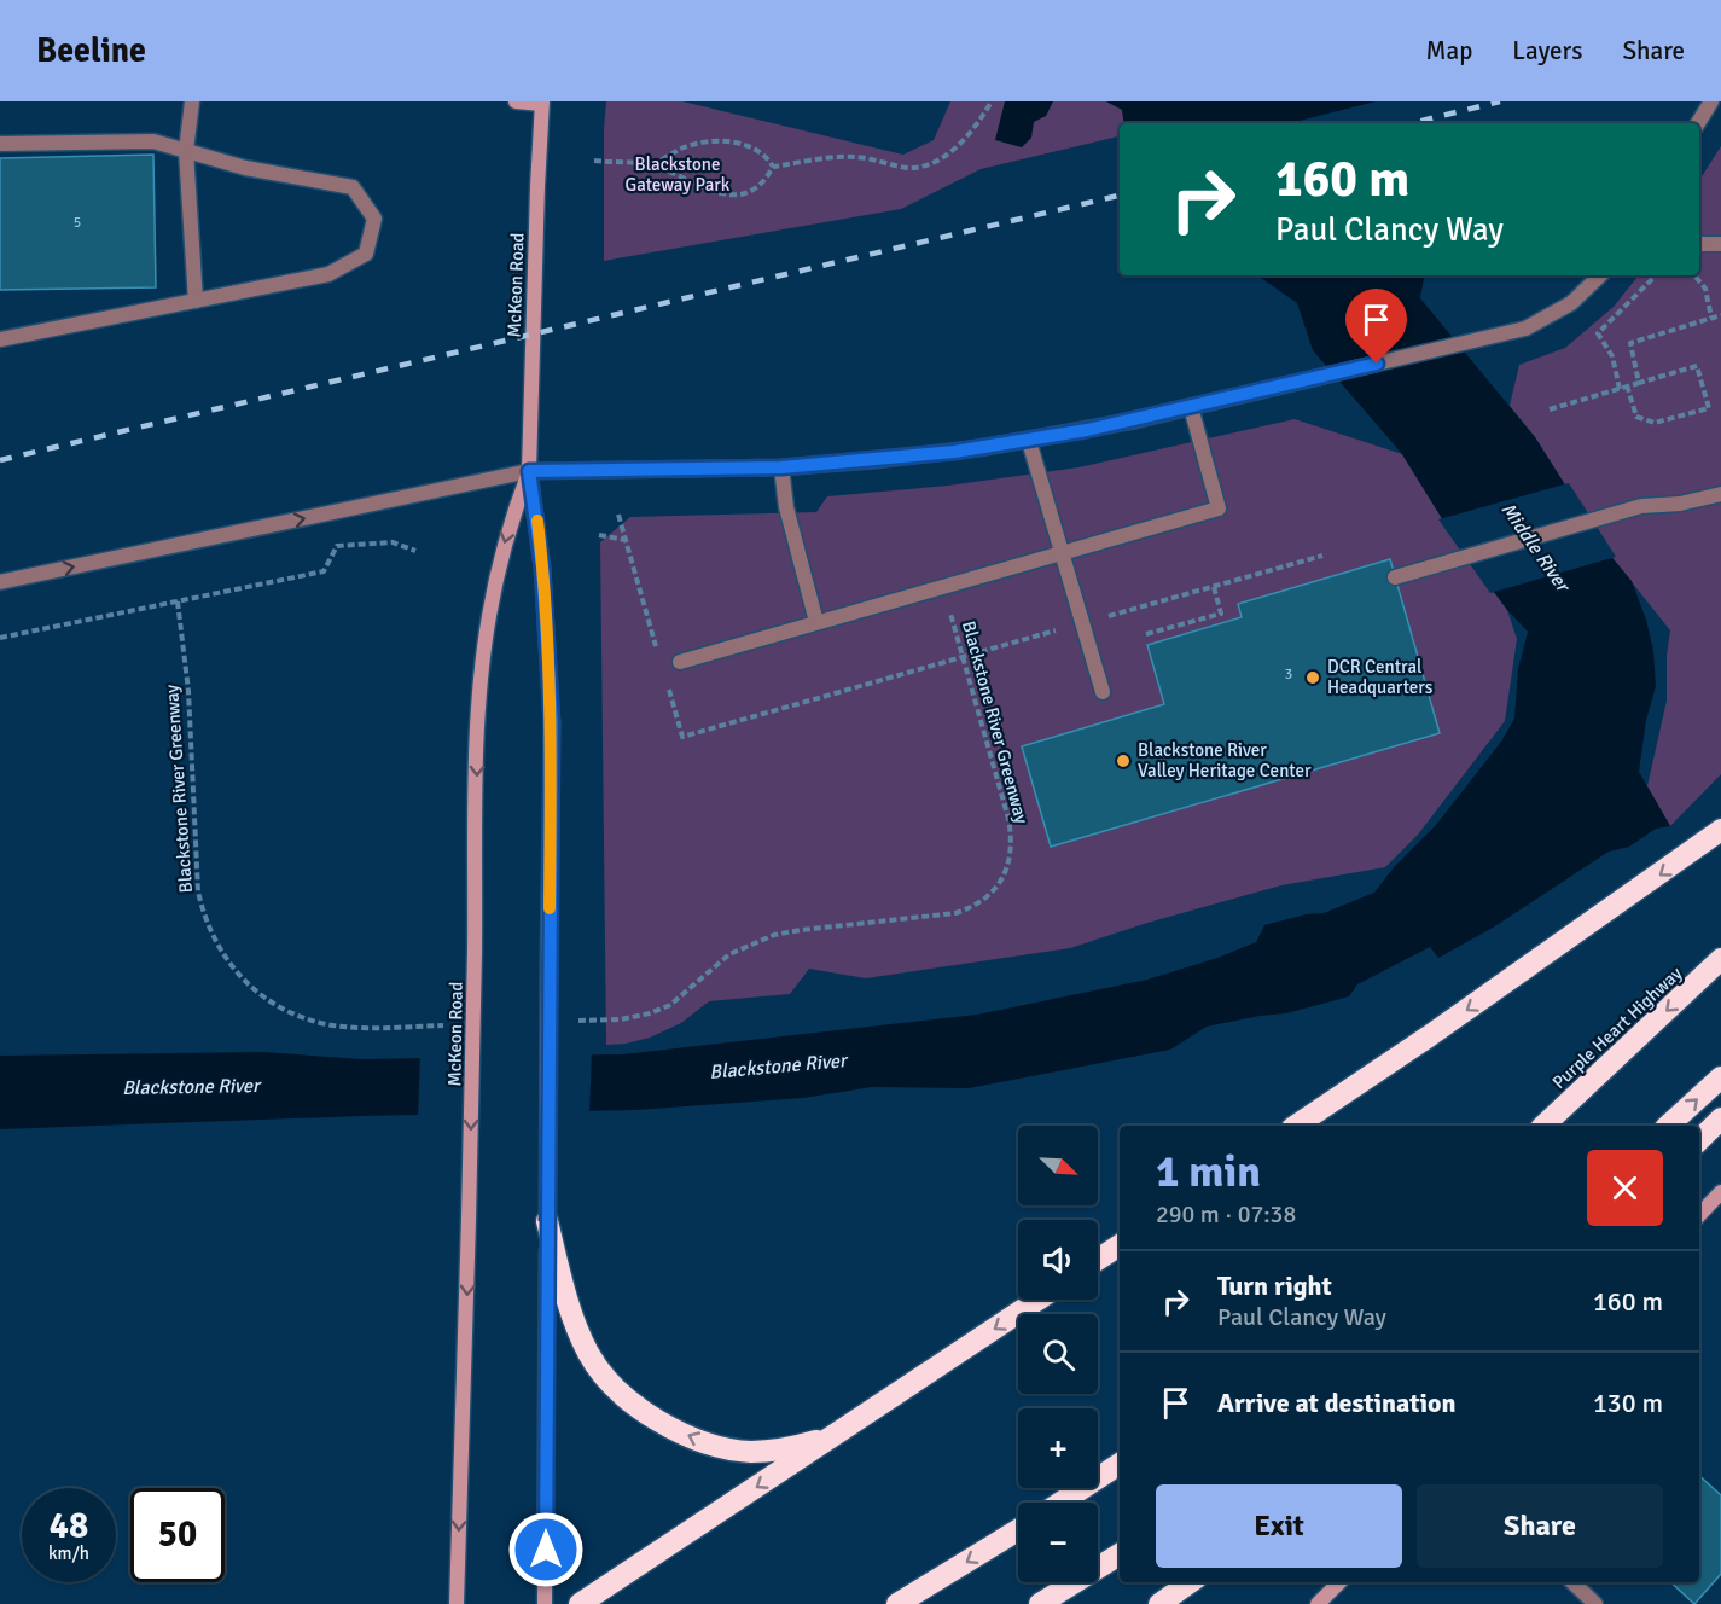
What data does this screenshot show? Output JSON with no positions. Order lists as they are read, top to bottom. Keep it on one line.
{"streets":{"highway":["Purple Heart Highway"],"main road":["McKeon Road"],"path":["Blackstone River Greenway"]},"water":["Middle River","Blackstone River"],"parks":["Blackstone Gateway Park"],"places":["DCR Central Headquarters","Blackstone River Valley Heritage Center"],"house_numbers":["5","3"],"north":"bottom right","page":{"header":"Beeline","nav":["Map","Layers","Share"],"turn":["160 m","Paul Clancy Way"],"map_buttons":["+","−"],"heading":["1 min","290 m · 07:38"],"list":[{"name":"Turn right","note":"Paul Clancy Way","value":"160 m"},{"name":"Arrive at destination","value":"130 m"}],"buttons":["Exit","Share"],"speed":"48 km/h","limit":"50"}}
